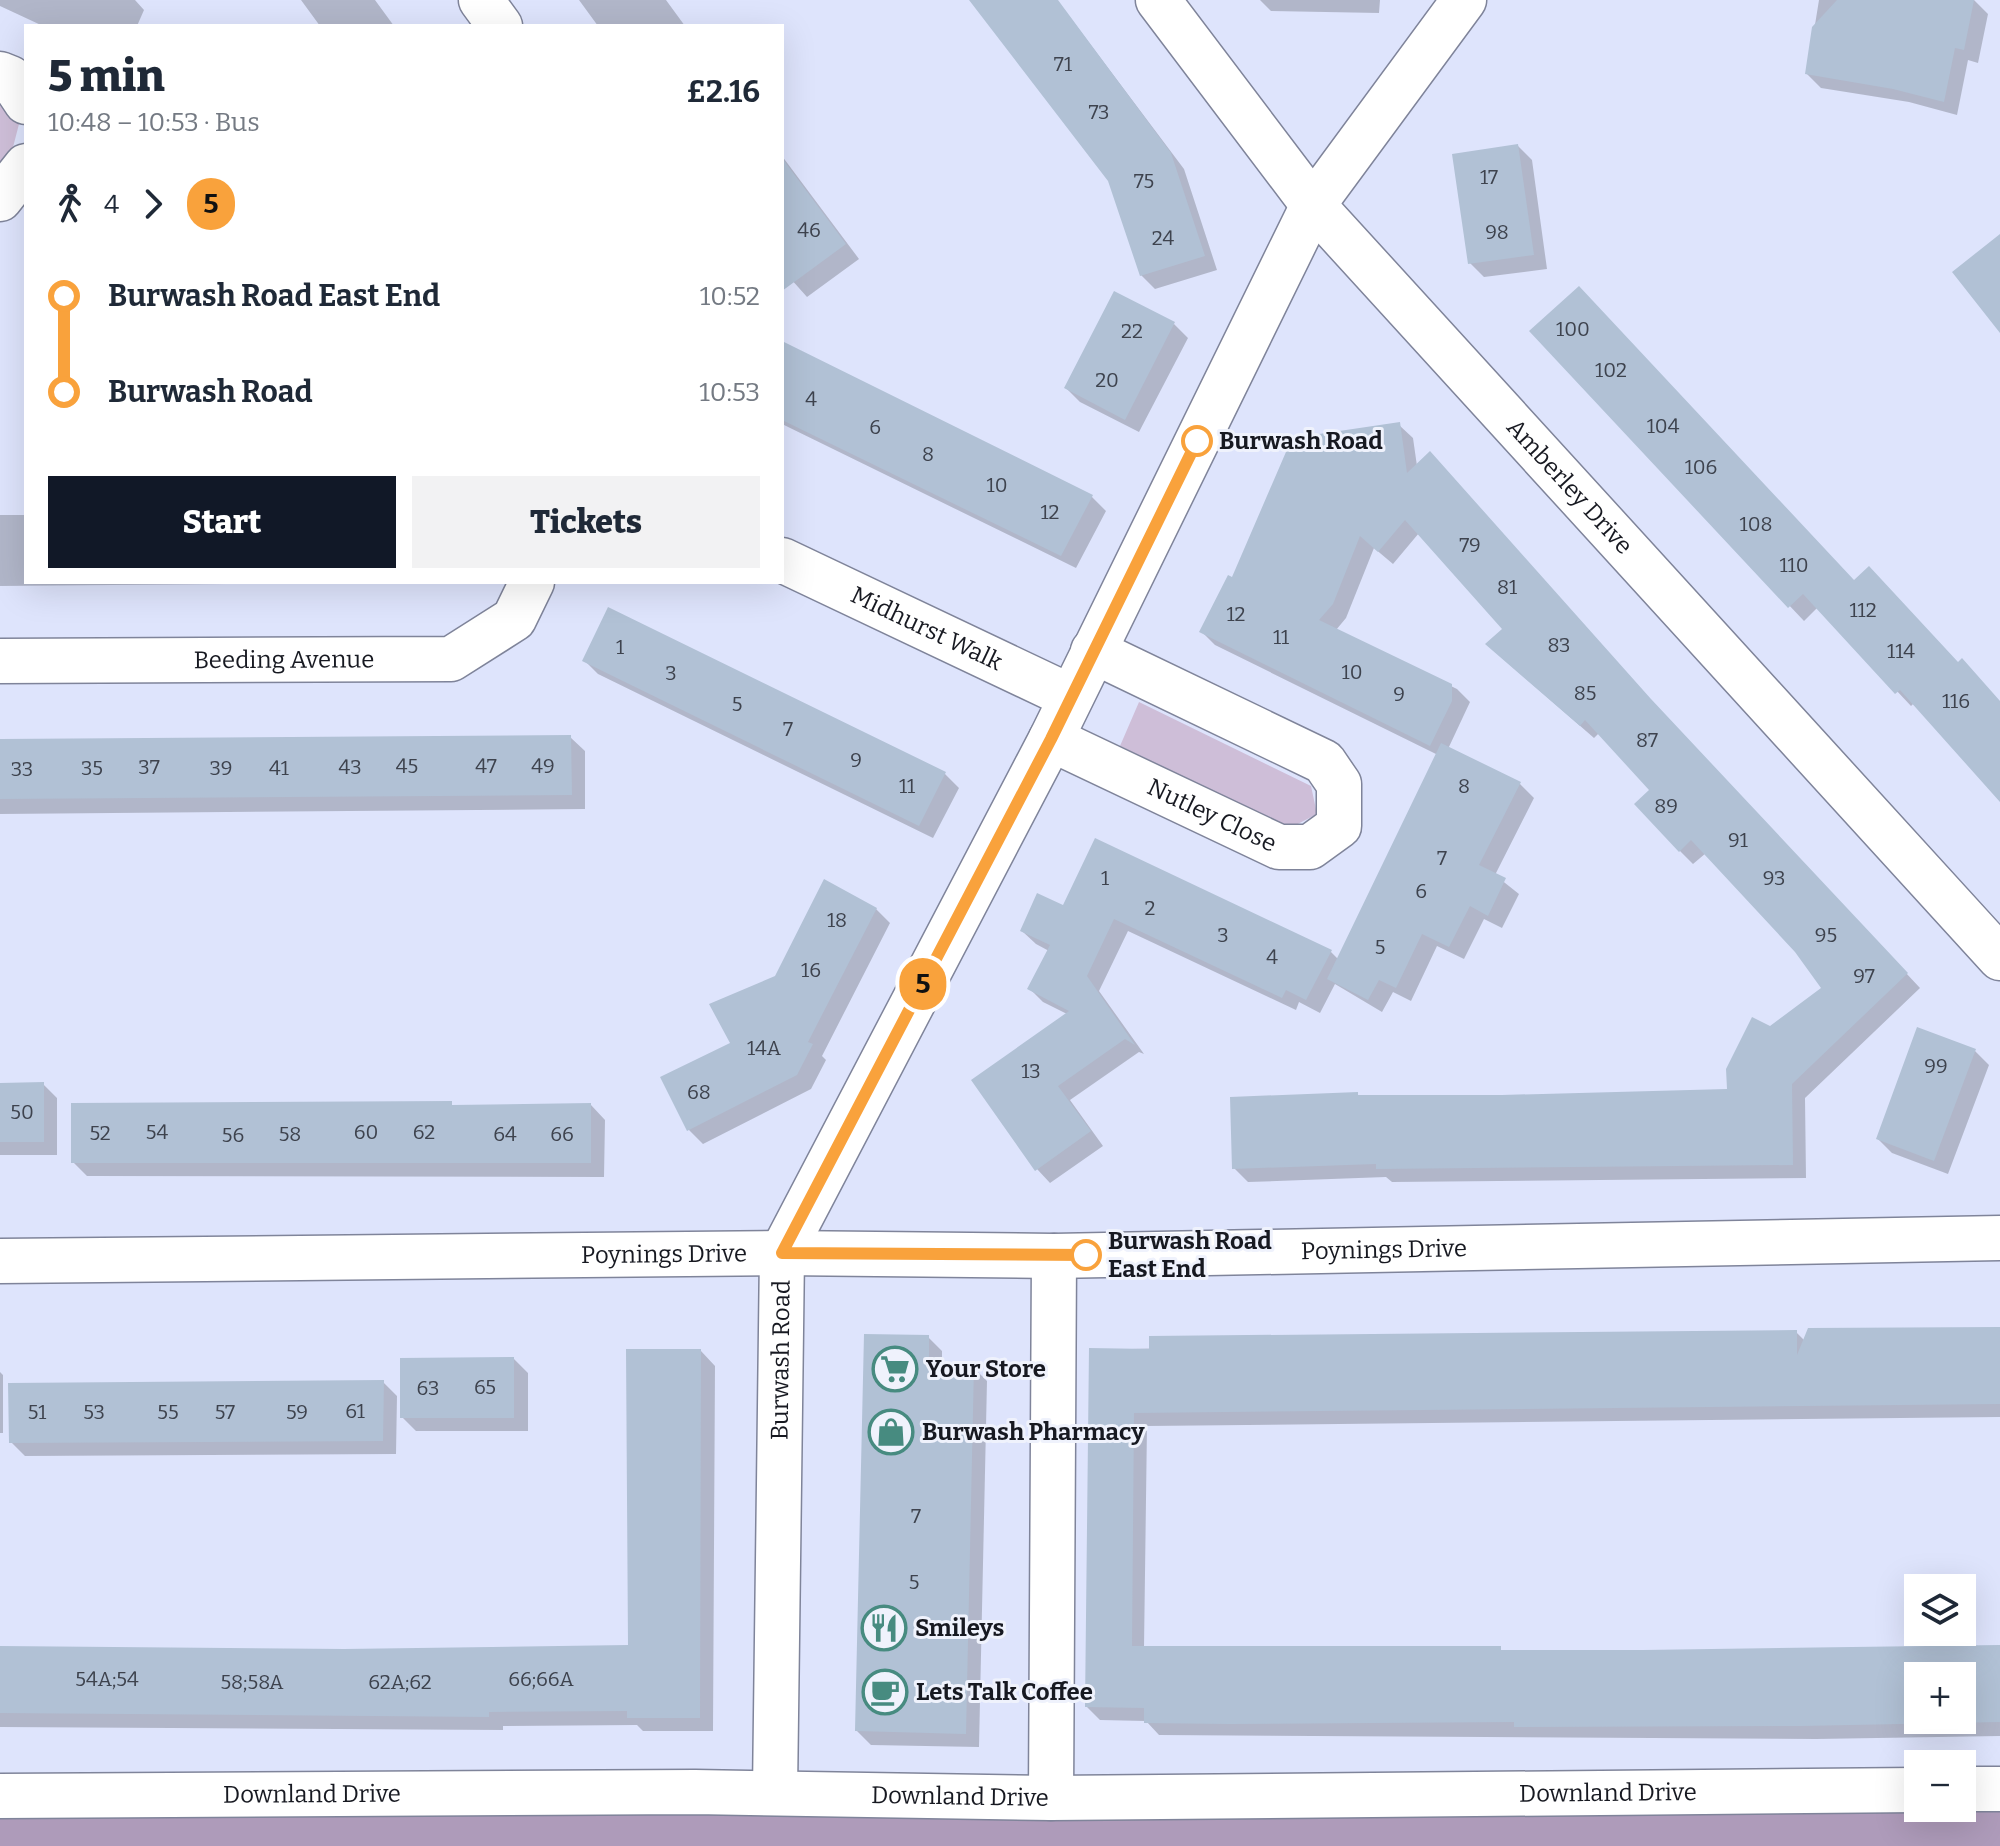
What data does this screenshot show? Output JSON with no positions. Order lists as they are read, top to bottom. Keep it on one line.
{"streets":{"street":["Amberley Drive","Midhurst Walk","Beeding Avenue","Nutley Close","Poynings Drive","Burwash Road","Downland Drive"]},"crossings":[["Amberley Drive","Burwash Road"],["Midhurst Walk","Burwash Road"],["Nutley Close","Burwash Road"],["Poynings Drive","Burwash Road"],["Burwash Road","Downland Drive"]],"places":{"other":["Burwash Road","Burwash Road East End"],"supermarket":["Your Store"],"shop":["Burwash Pharmacy"],"restaurant":["Smileys"],"cafe":["Lets Talk Coffee"]},"lines":["bus line 5"],"house_numbers":["71","73","17","75","46","98","24","100","22","102","20","4","104","6","8","106","10","12","108","79","110","81","112","12","11","83","1","114","10","3","85","9","116","5","7","87","9","45","47","49","37","43","35","39","41","33","11","8","89","91","7","1","93","6","2","18","3","95","5","4","16","97","14A","99","13","68","50","54","60","62","52","58","64","66","56","65","63","61","51","53","55","57","59","7","5","54A;54","66;66A","58;58A","62A;62"],"page":{"on_map":"5","heading":["5 min","10:48 – 10:53 · Bus","£2.16"],"legs":["4","5"],"list":[{"name":"Burwash Road East End","value":"10:52"},{"name":"Burwash Road","value":"10:53"}],"buttons":["Start","Tickets"],"map_buttons":["+","−"]}}
